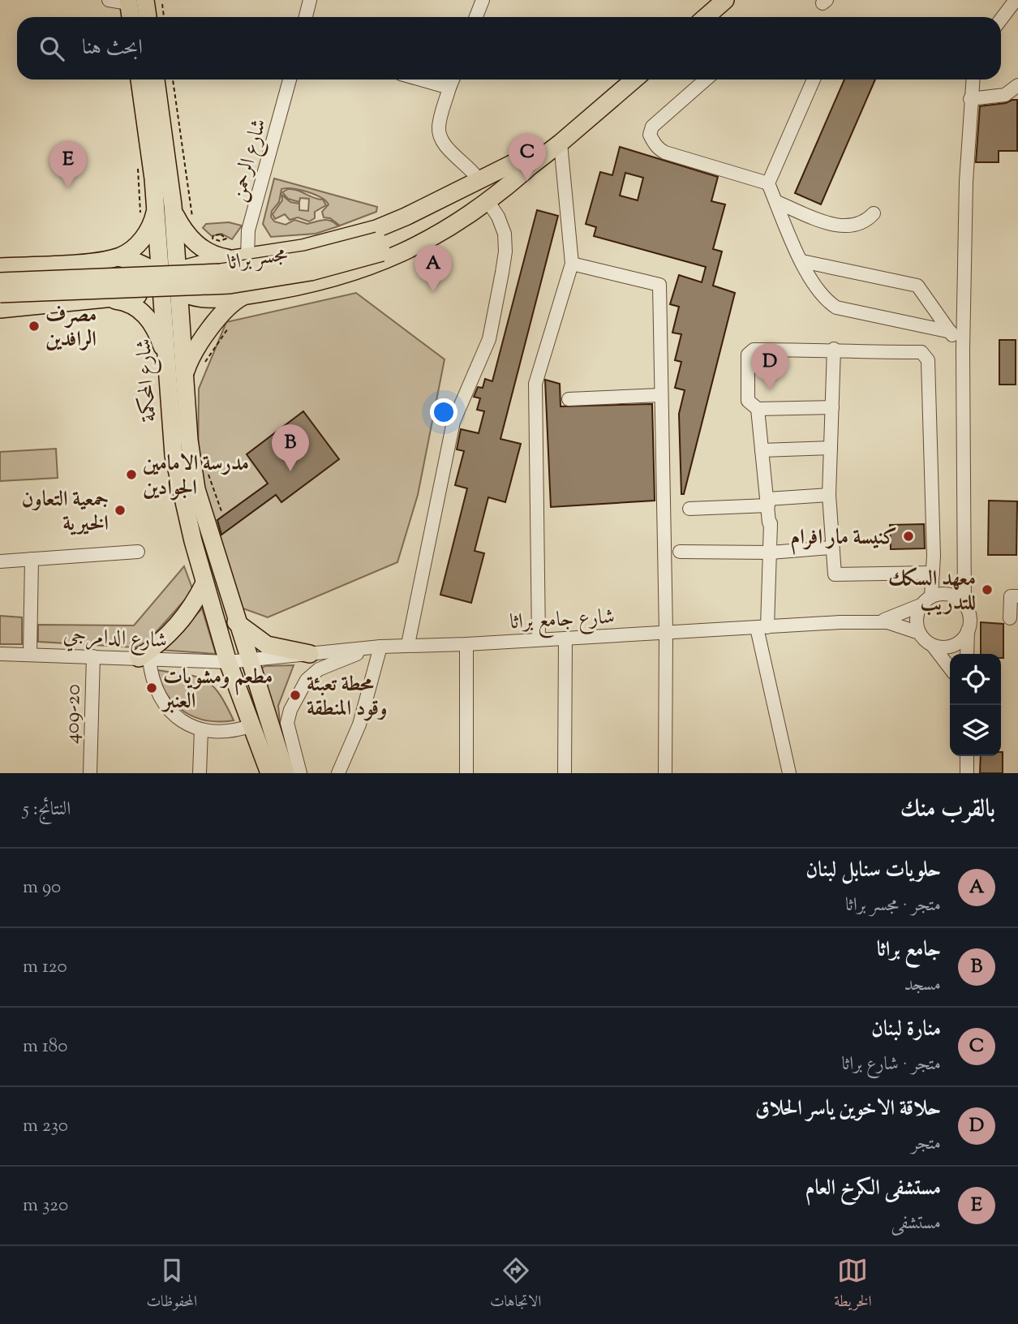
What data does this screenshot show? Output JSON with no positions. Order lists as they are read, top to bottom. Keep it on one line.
{"streets":{"main road":["مجسر براثا","شارع المحكمة"],"street":["شارع الرحمن","شارع جامع براثا","شارع الدامرجي","409-20"]},"crossings":[["شارع المحكمة","شارع جامع براثا"],["شارع المحكمة","شارع الدامرجي"],["شارع جامع براثا","شارع الدامرجي"],["شارع الدامرجي","409-20"]],"places":["مصرف الرافدين","مدرسة الامامين الجوادين","جمعية التعاون الخيرية","كنيسة مار افرام","معهد السكك للتدريب","مطعم ومشويات العنبر","محطة تعبئة وقود المنطقة"],"page":{"search":"ابحث هنا","pins":["C","E","A","D","B"],"heading":["بالقرب منك","النتائج: 5"],"list":[{"mark":"A","name":"حلويات سنابل لبنان","note":"متجر · مجسر براثا","value":"90 m"},{"mark":"B","name":"جامع براثا","note":"مسجد","value":"120 m"},{"mark":"C","name":"منارة لبنان","note":"متجر · شارع براثا","value":"180 m"},{"mark":"D","name":"حلاقة الاخوين ياسر الحلاق","note":"متجر","value":"230 m"},{"mark":"E","name":"مستشفى الكرخ العام","note":"مستشفى","value":"320 m"}],"nav":["الخريطة","الاتجاهات","المحفوظات"]}}
